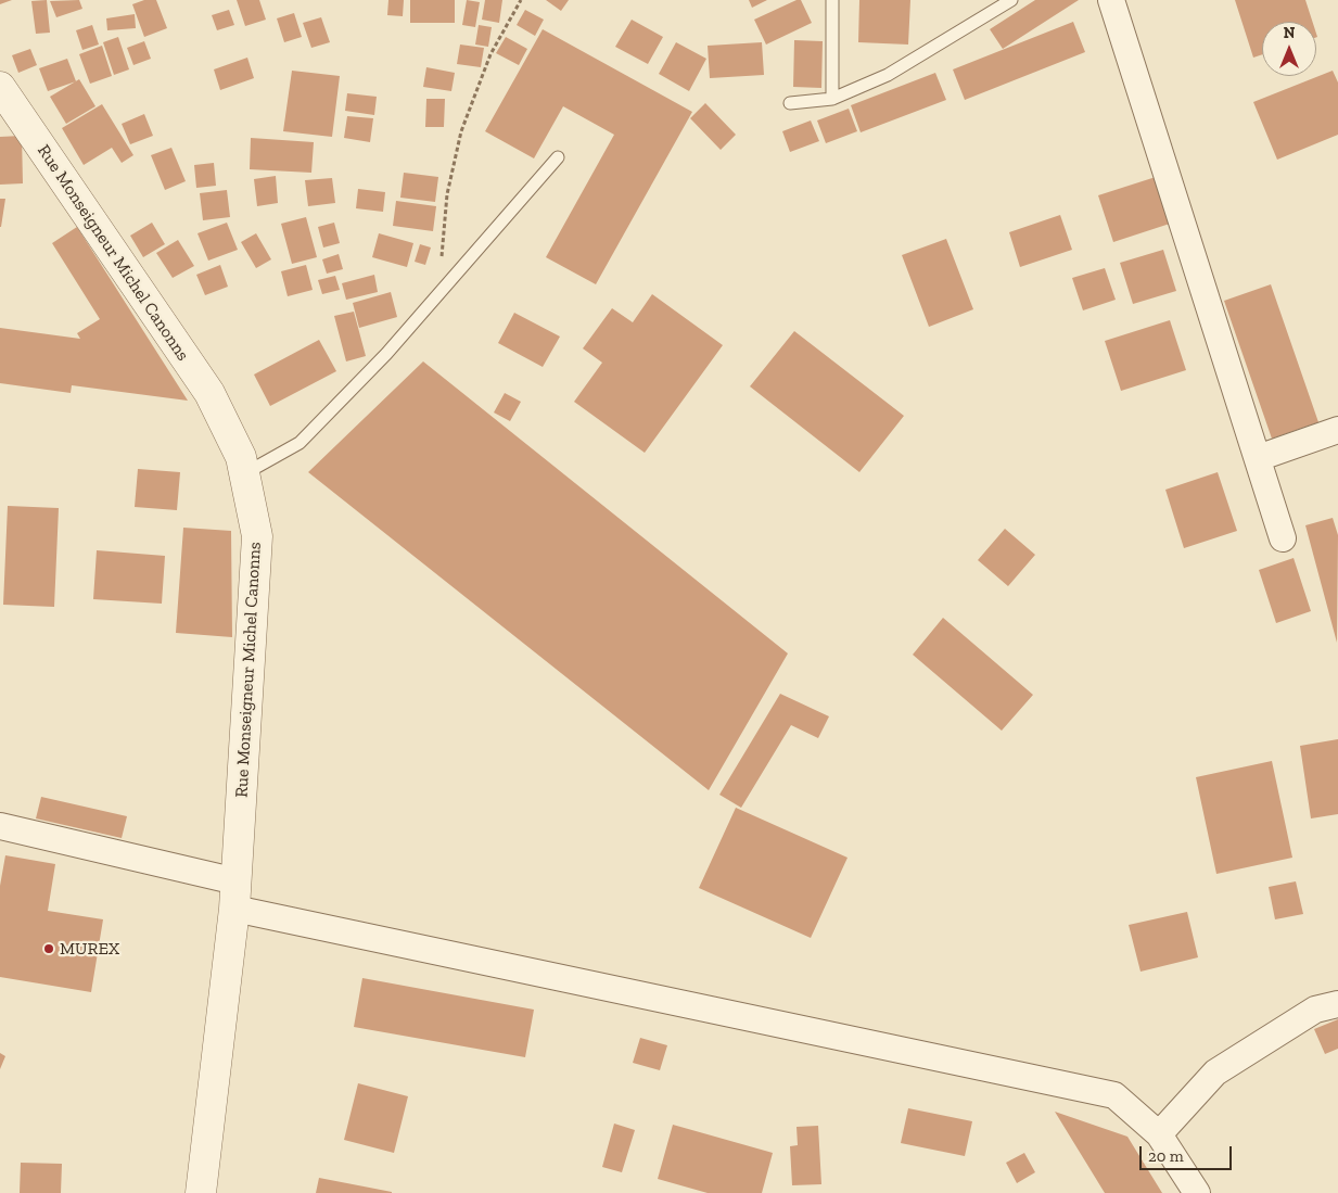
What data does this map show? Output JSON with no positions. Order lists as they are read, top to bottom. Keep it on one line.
{"streets":{"street":["Rue Monseigneur Michel Canonns"]},"places":["MUREX"],"scale_bar":"20 m","north":"top"}
